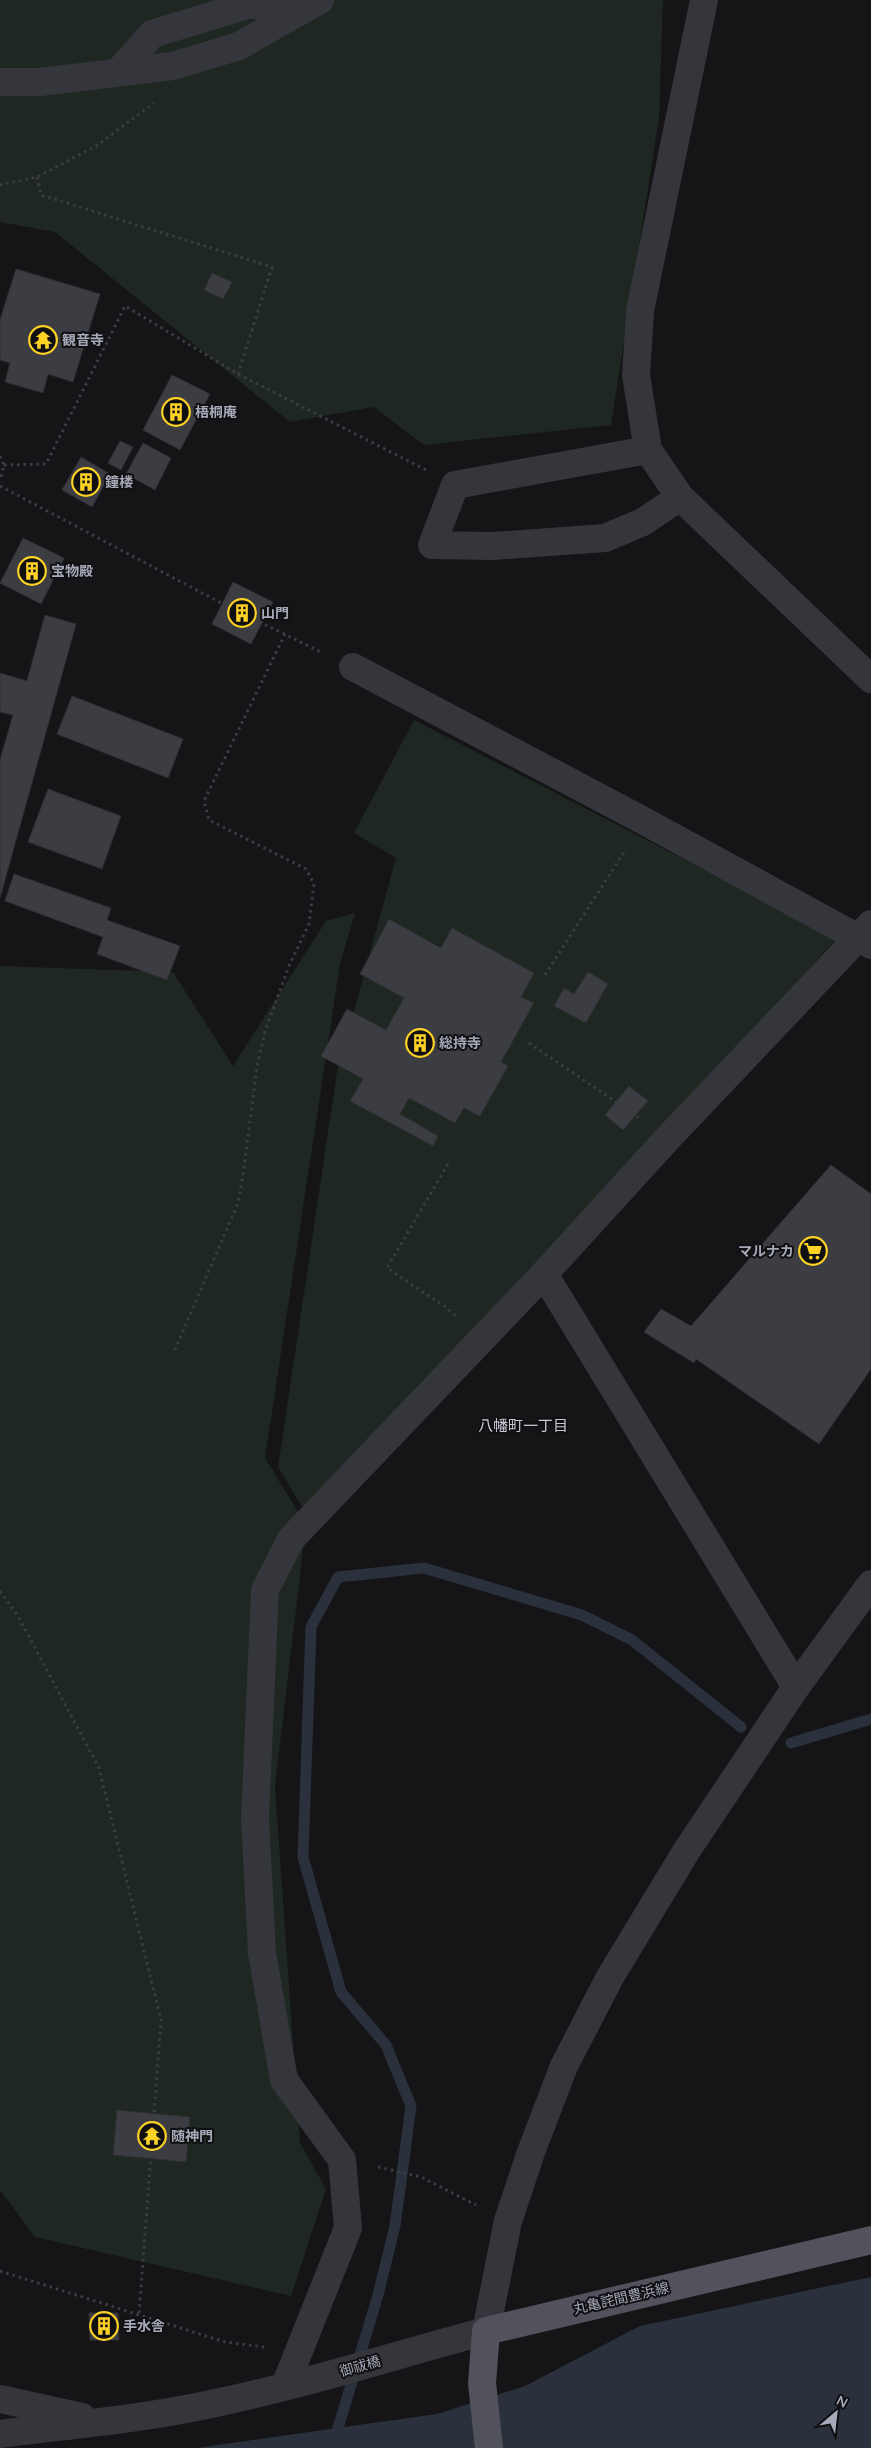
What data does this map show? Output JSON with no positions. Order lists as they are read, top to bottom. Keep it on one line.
{"streets":{"main road":["丸亀詫間豊浜線"],"street":["御祓橋"]},"crossings":[["丸亀詫間豊浜線","御祓橋"]],"districts":["八幡町一丁目"],"places":{"temple":["観音寺","随神門"],"building":["梧桐庵","鐘楼","宝物殿","山門","総持寺","手水舎"],"supermarket":["マルナカ"]},"north":"top right"}
